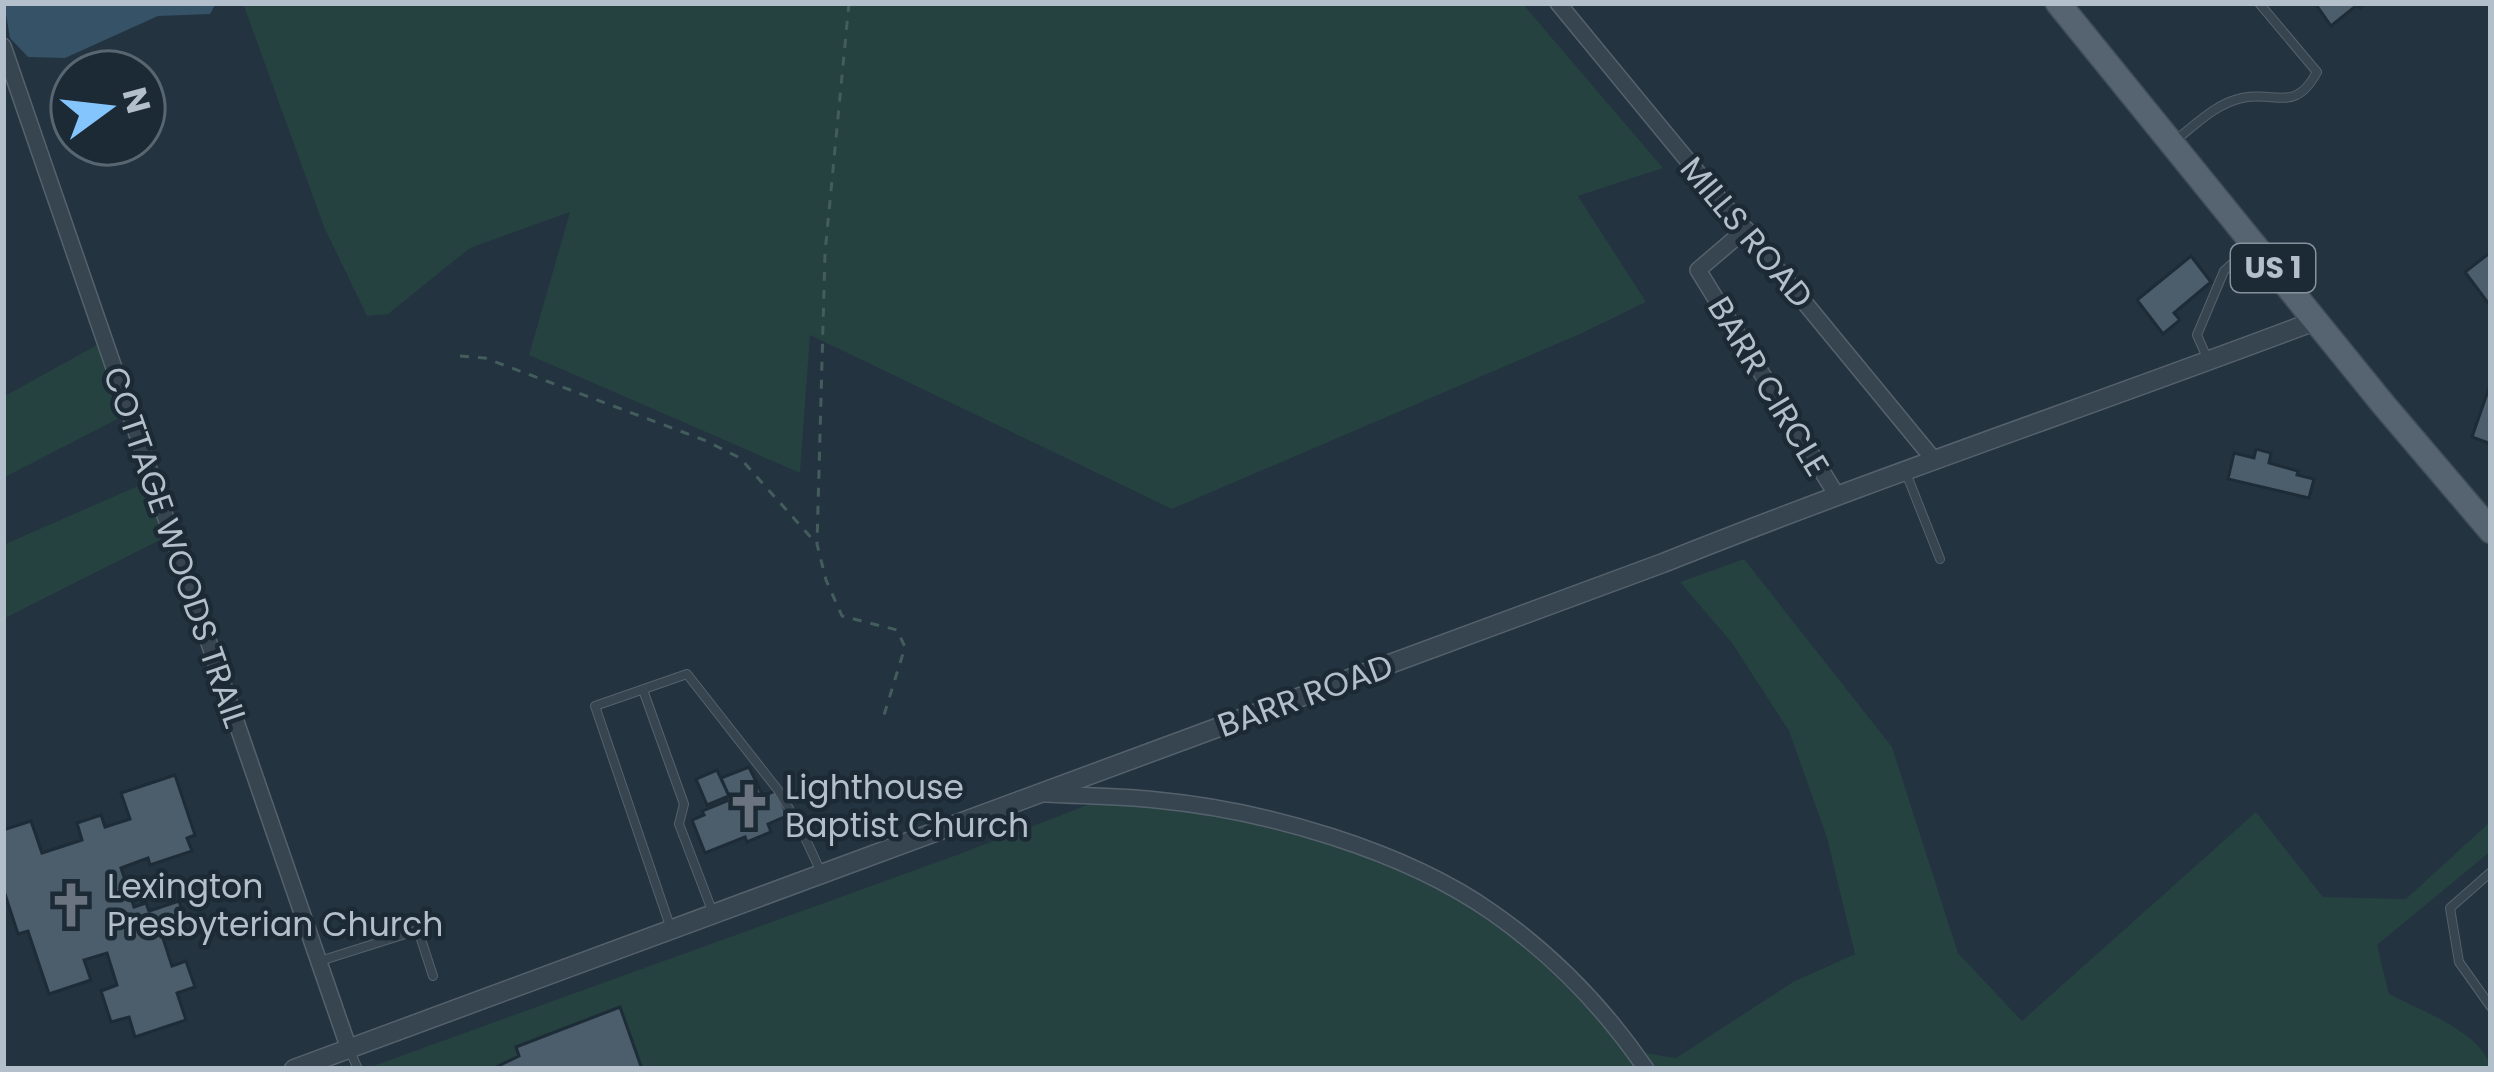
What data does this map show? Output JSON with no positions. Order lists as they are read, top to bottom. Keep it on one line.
{"streets":{"main road":["US 1"],"street":["MILLS ROAD","BARR CIRCLE","COTTAGE WOODS TRAIL","BARR ROAD"]},"crossings":[["MILLS ROAD","BARR CIRCLE"],["MILLS ROAD","BARR ROAD"],["US 1","BARR ROAD"],["BARR CIRCLE","BARR ROAD"],["COTTAGE WOODS TRAIL","BARR ROAD"]],"places":{"church":["Lighthouse Baptist Church","Lexington Presbyterian Church"]},"north":"right"}
